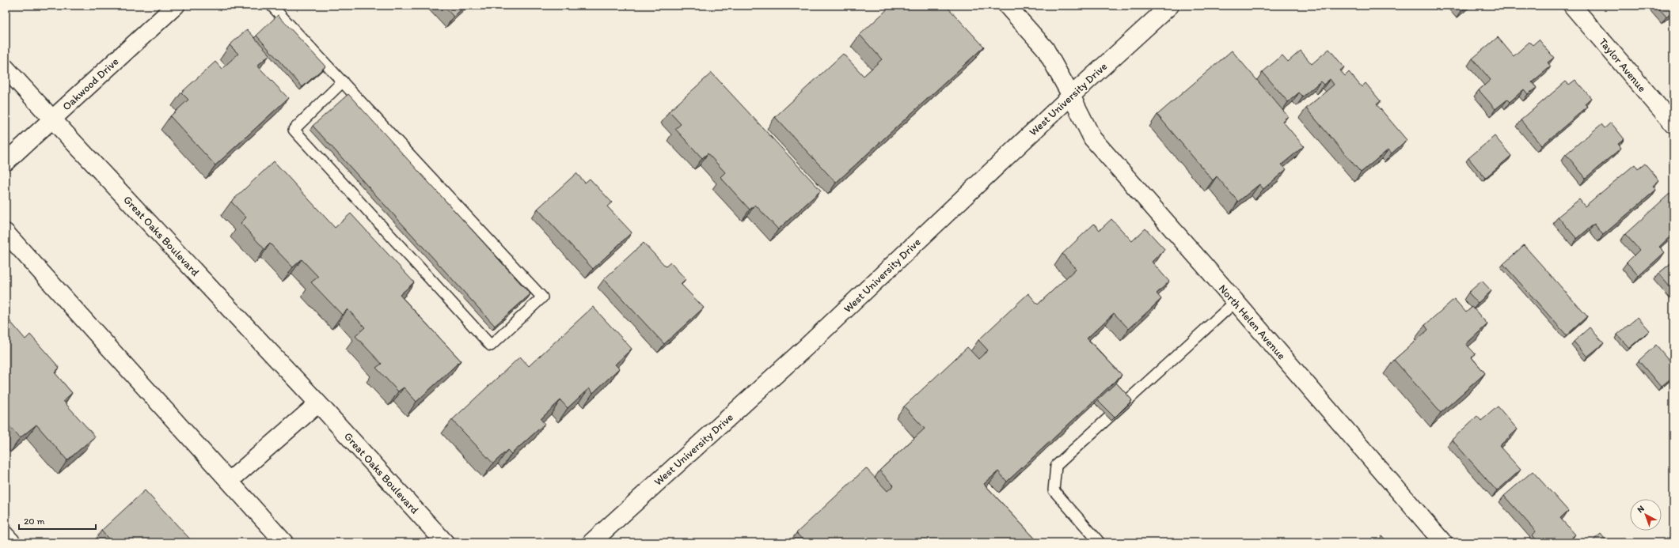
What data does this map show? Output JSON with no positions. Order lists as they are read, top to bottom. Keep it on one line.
{"streets":{"street":["Taylor Avenue","Oakwood Drive","West University Drive","Great Oaks Boulevard","North Helen Avenue"]},"crossings":[["Oakwood Drive","Great Oaks Boulevard"],["West University Drive","North Helen Avenue"]],"scale_bar":"20 m","north":"top left"}
